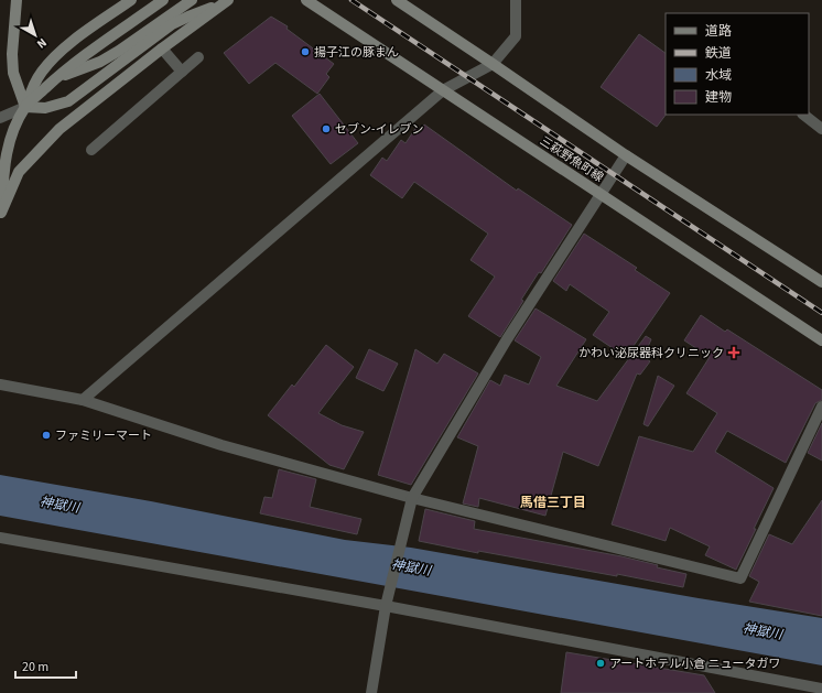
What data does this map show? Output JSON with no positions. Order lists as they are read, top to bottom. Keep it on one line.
{"streets":{"street":["三萩野魚町線"]},"districts":["馬借三丁目"],"water":["神獄川"],"places":{"other":["揚子江の豚まん","セブン-イレブン","ファミリーマート","アートホテル小倉 ニュータガワ"],"health":["かわい泌尿器科クリニック"]},"legend":["道路","鉄道","水域","建物"],"scale_bar":"20 m","north":"bottom right"}
